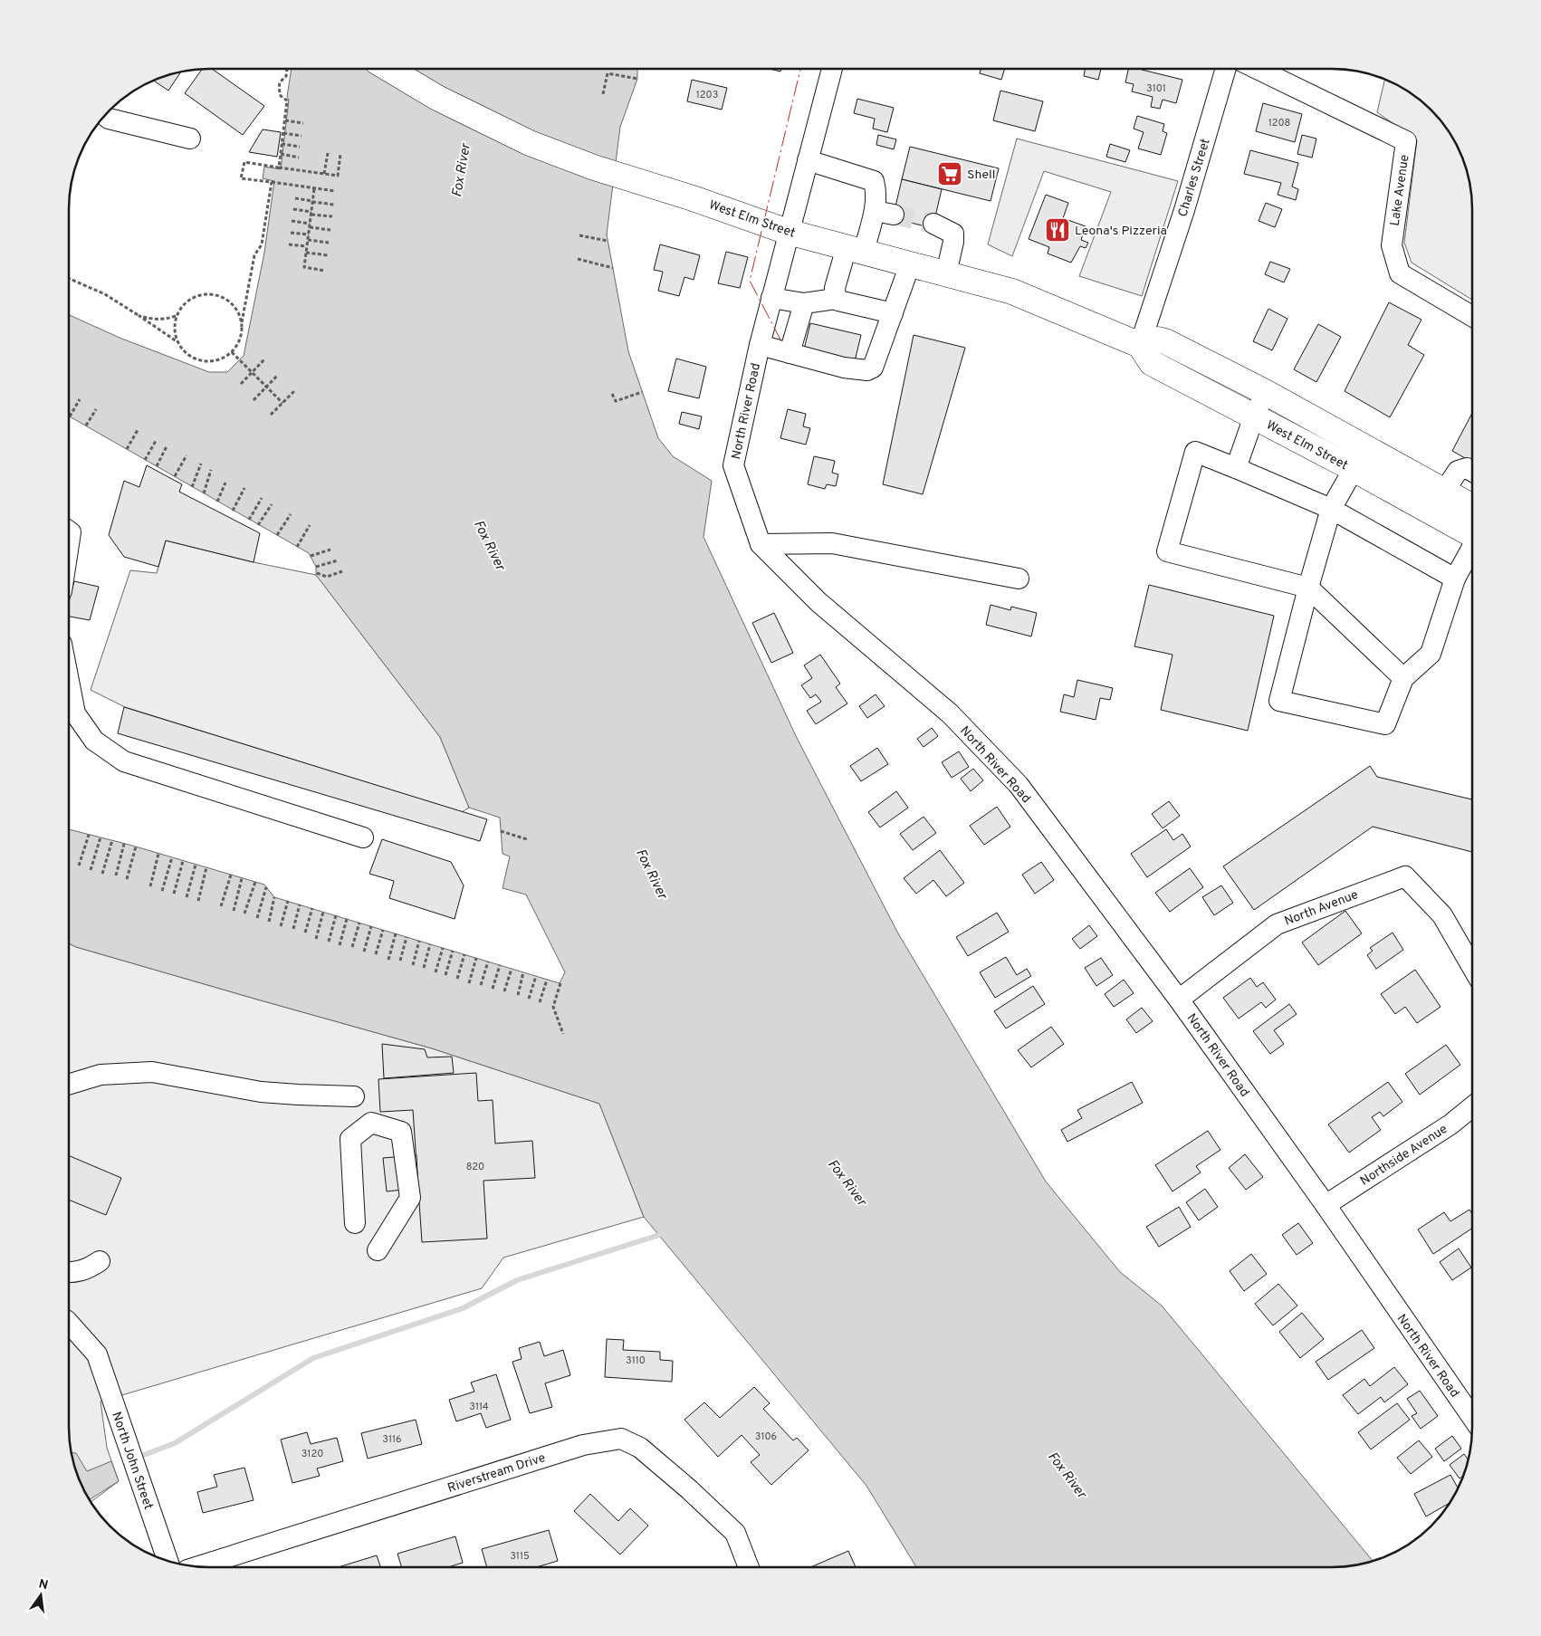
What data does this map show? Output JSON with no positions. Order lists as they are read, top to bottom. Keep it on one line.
{"streets":{"main road":["West Elm Street"],"street":["Charles Street","Lake Avenue","North River Road","North Avenue","Northside Avenue","North John Street","Riverstream Drive"]},"crossings":[["Charles Street","West Elm Street"],["West Elm Street","North River Road"],["North River Road","North Avenue"],["North River Road","Northside Avenue"]],"water":["Fox River"],"places":{"supermarket":["Shell"],"restaurant":["Leona's Pizzeria"]},"house_numbers":["3101","1203","1208","820","3110","3114","3106","3116","3120","3115"],"north":"top"}
